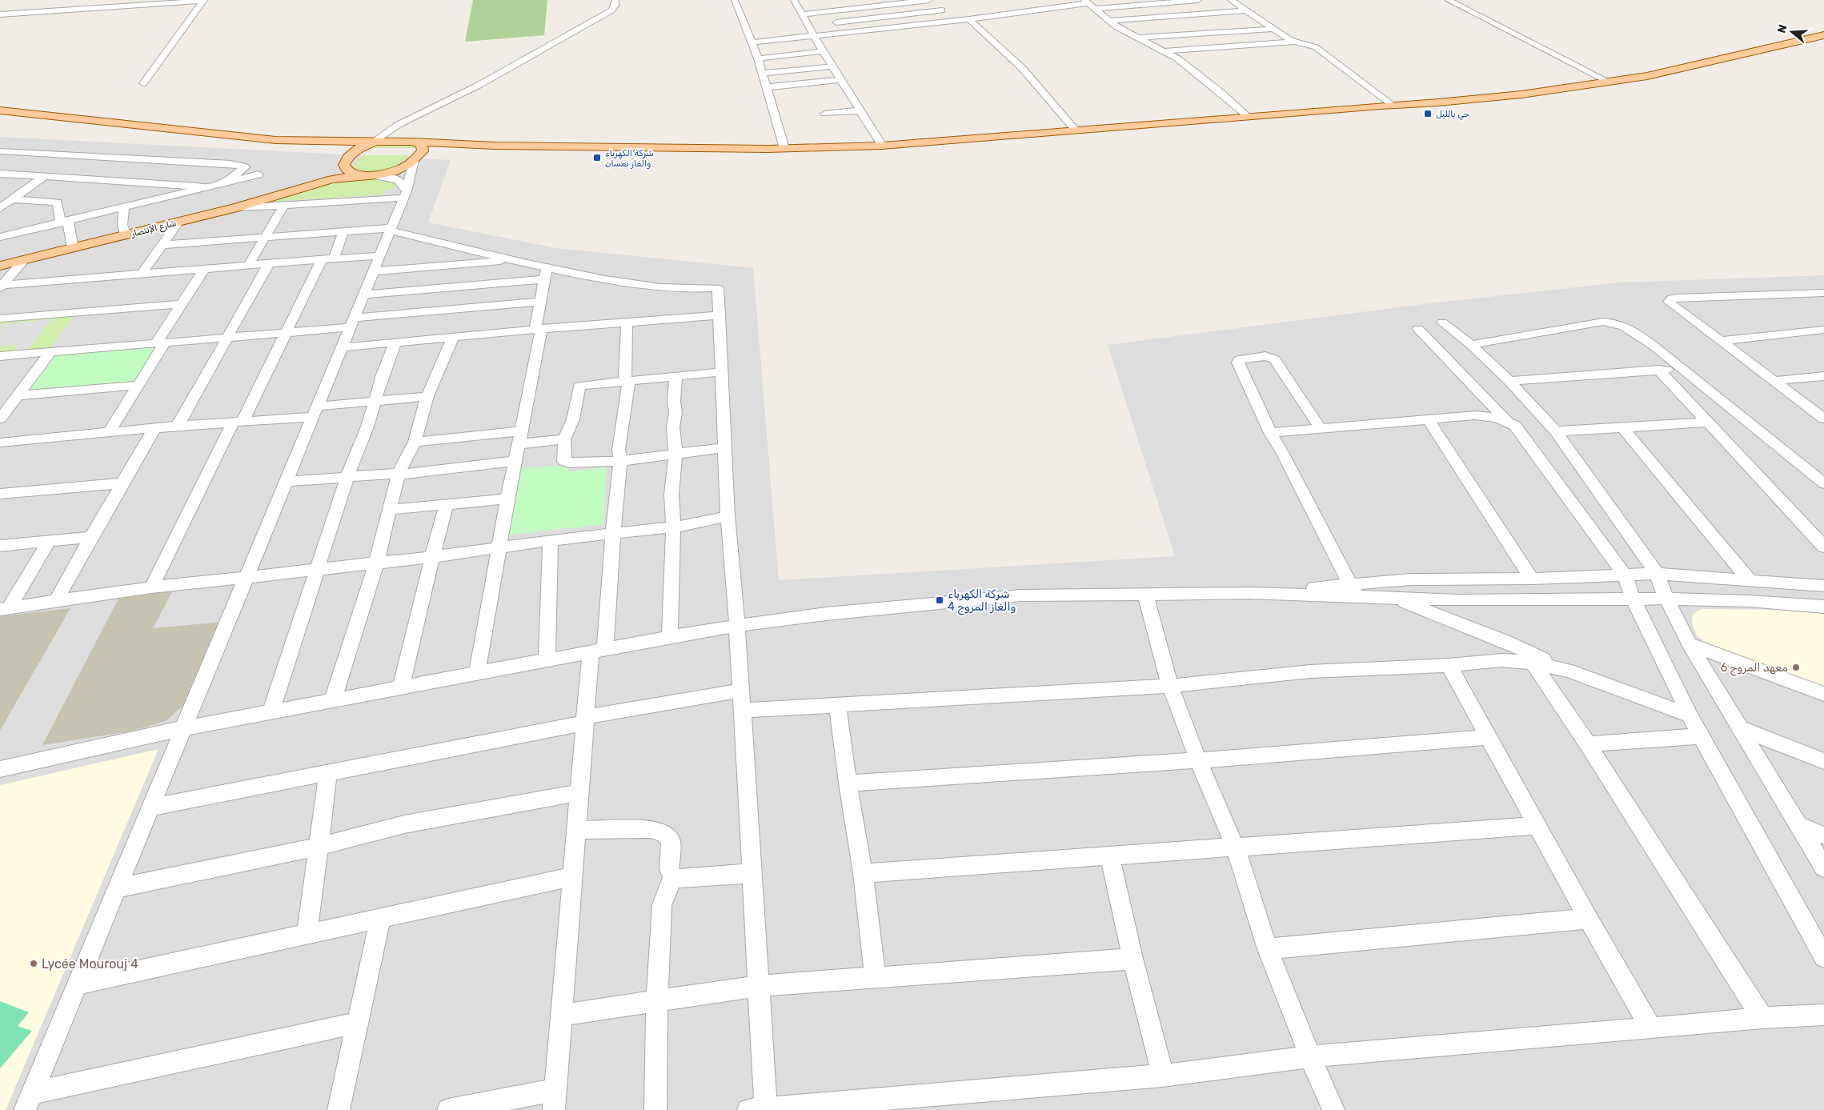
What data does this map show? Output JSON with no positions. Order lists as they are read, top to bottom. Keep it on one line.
{"streets":{"main road":["شارع الإنتصار"]},"places":{"transit":["حي بالليل","شركة الكهرباء والغاز نعسان","شركة الكهرباء والغاز المروج 4"],"other":["معهد المروج 6","Lycée Mourouj 4"]},"north":"left"}
